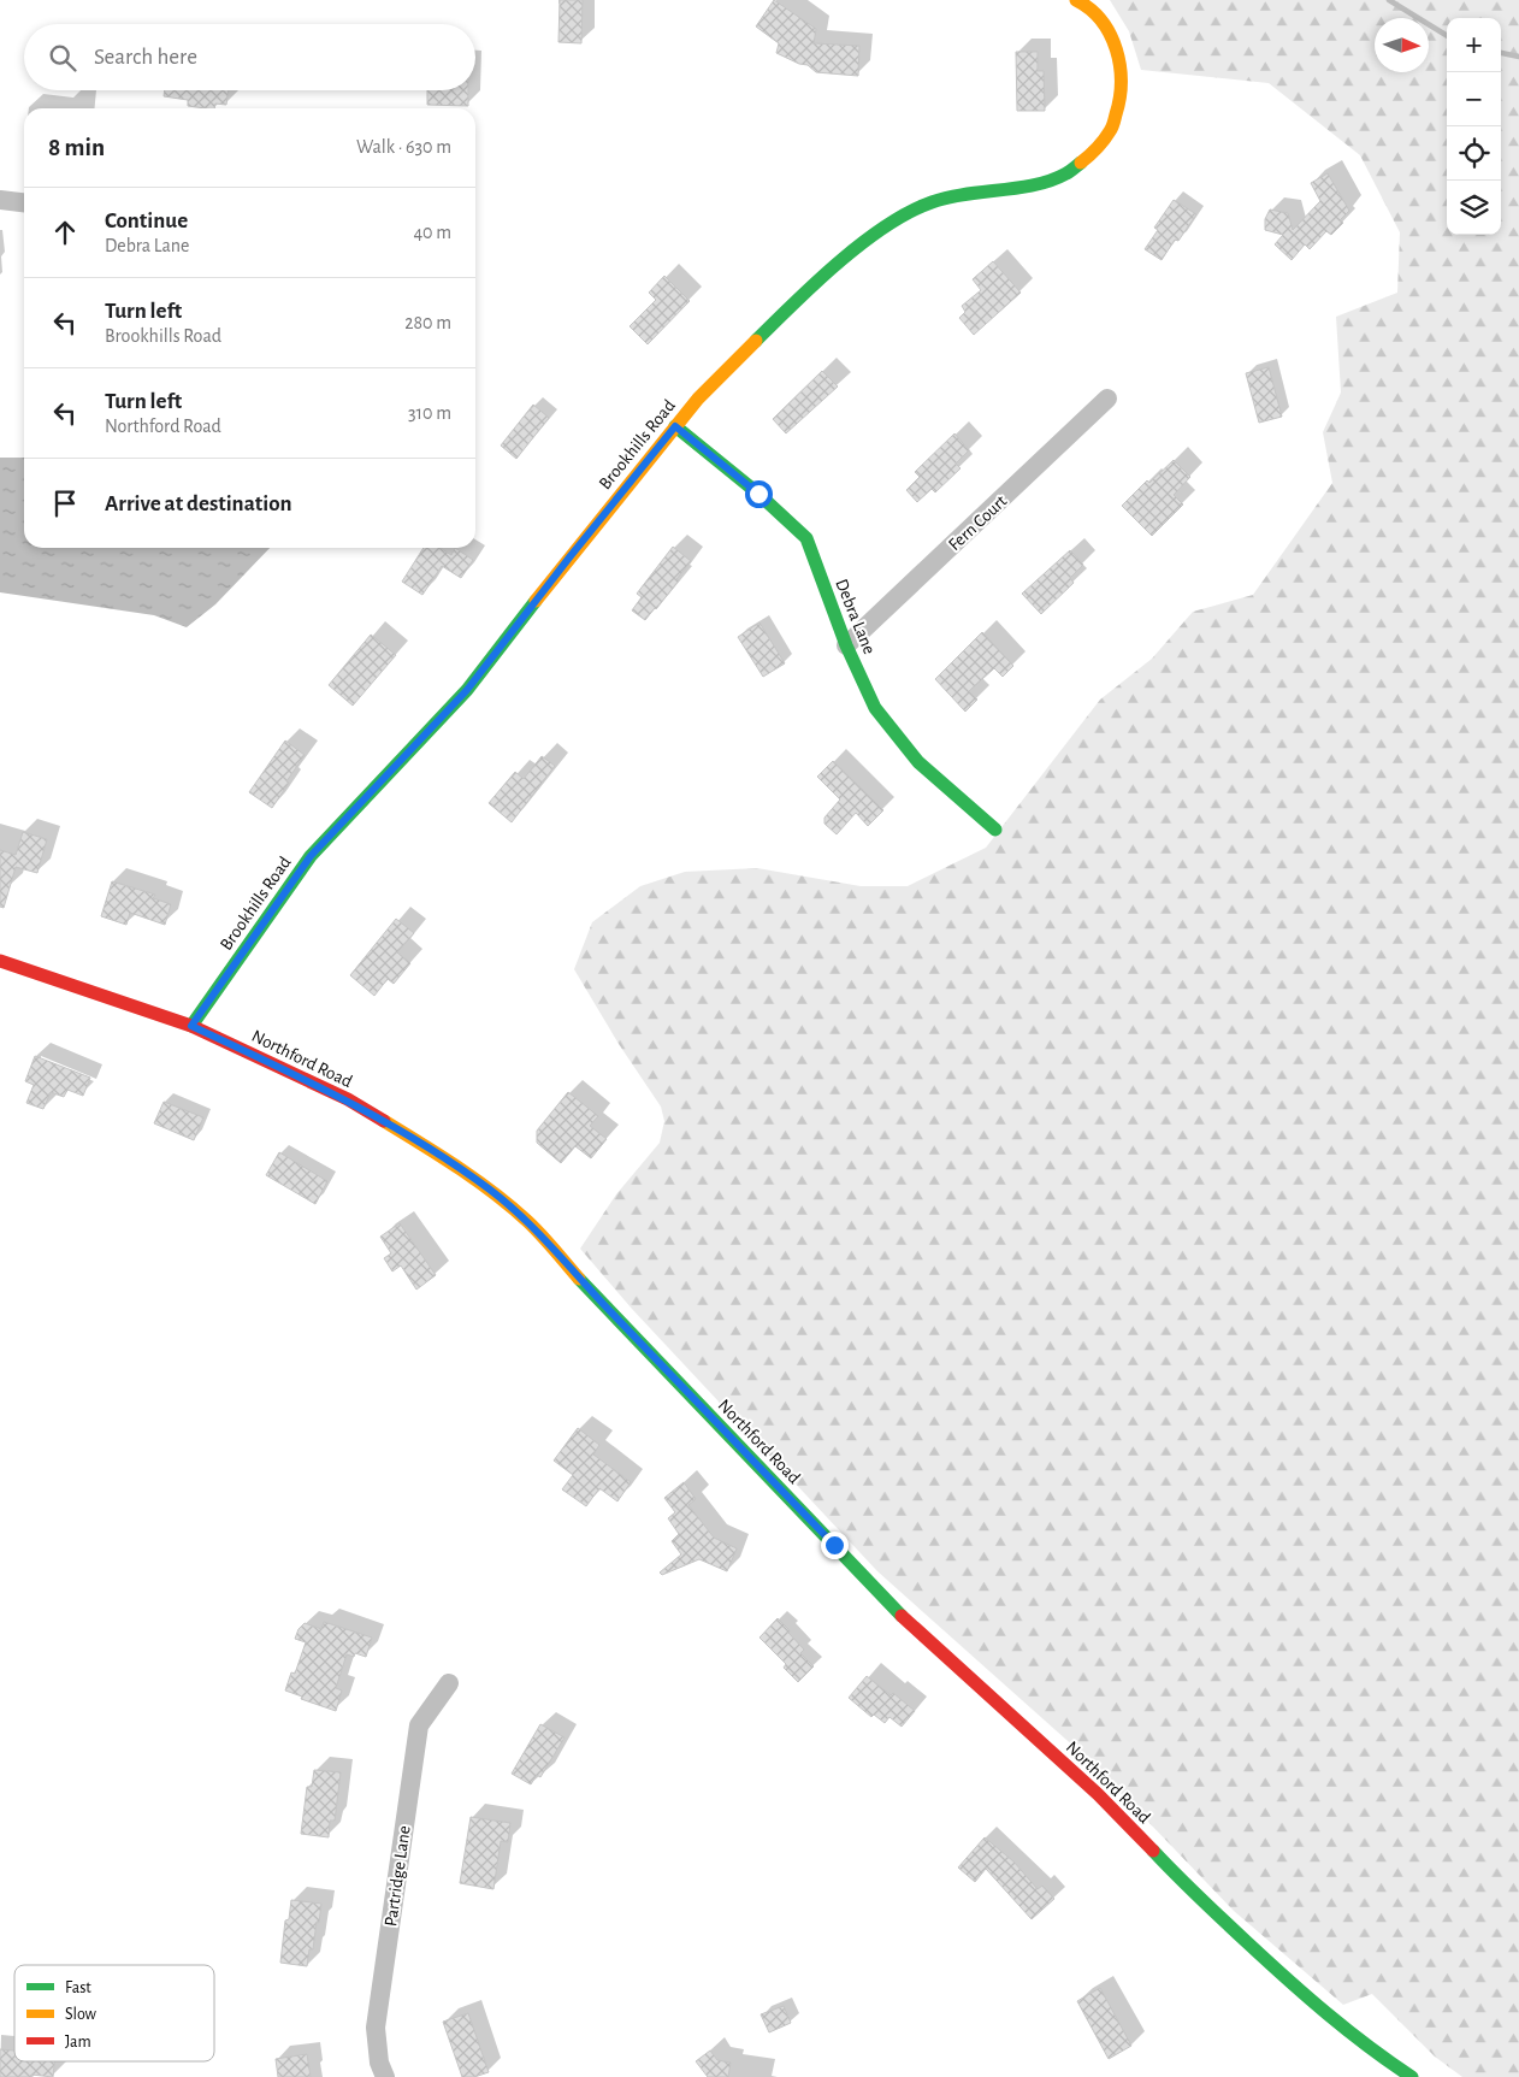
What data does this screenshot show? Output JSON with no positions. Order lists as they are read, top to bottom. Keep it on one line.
{"streets":{"street":["Brookhills Road","Fern Court","Debra Lane","Northford Road","Partridge Lane"]},"crossings":[["Brookhills Road","Debra Lane"],["Brookhills Road","Northford Road"],["Fern Court","Debra Lane"]],"legend":["Fast","Slow","Jam"],"north":"right","page":{"map_buttons":["+","−"],"search":"Search here","heading":["8 min","Walk · 630 m"],"list":[["Continue","Debra Lane","40 m"],["Turn left","Brookhills Road","280 m"],["Turn left","Northford Road","310 m"],"Arrive at destination"]}}
